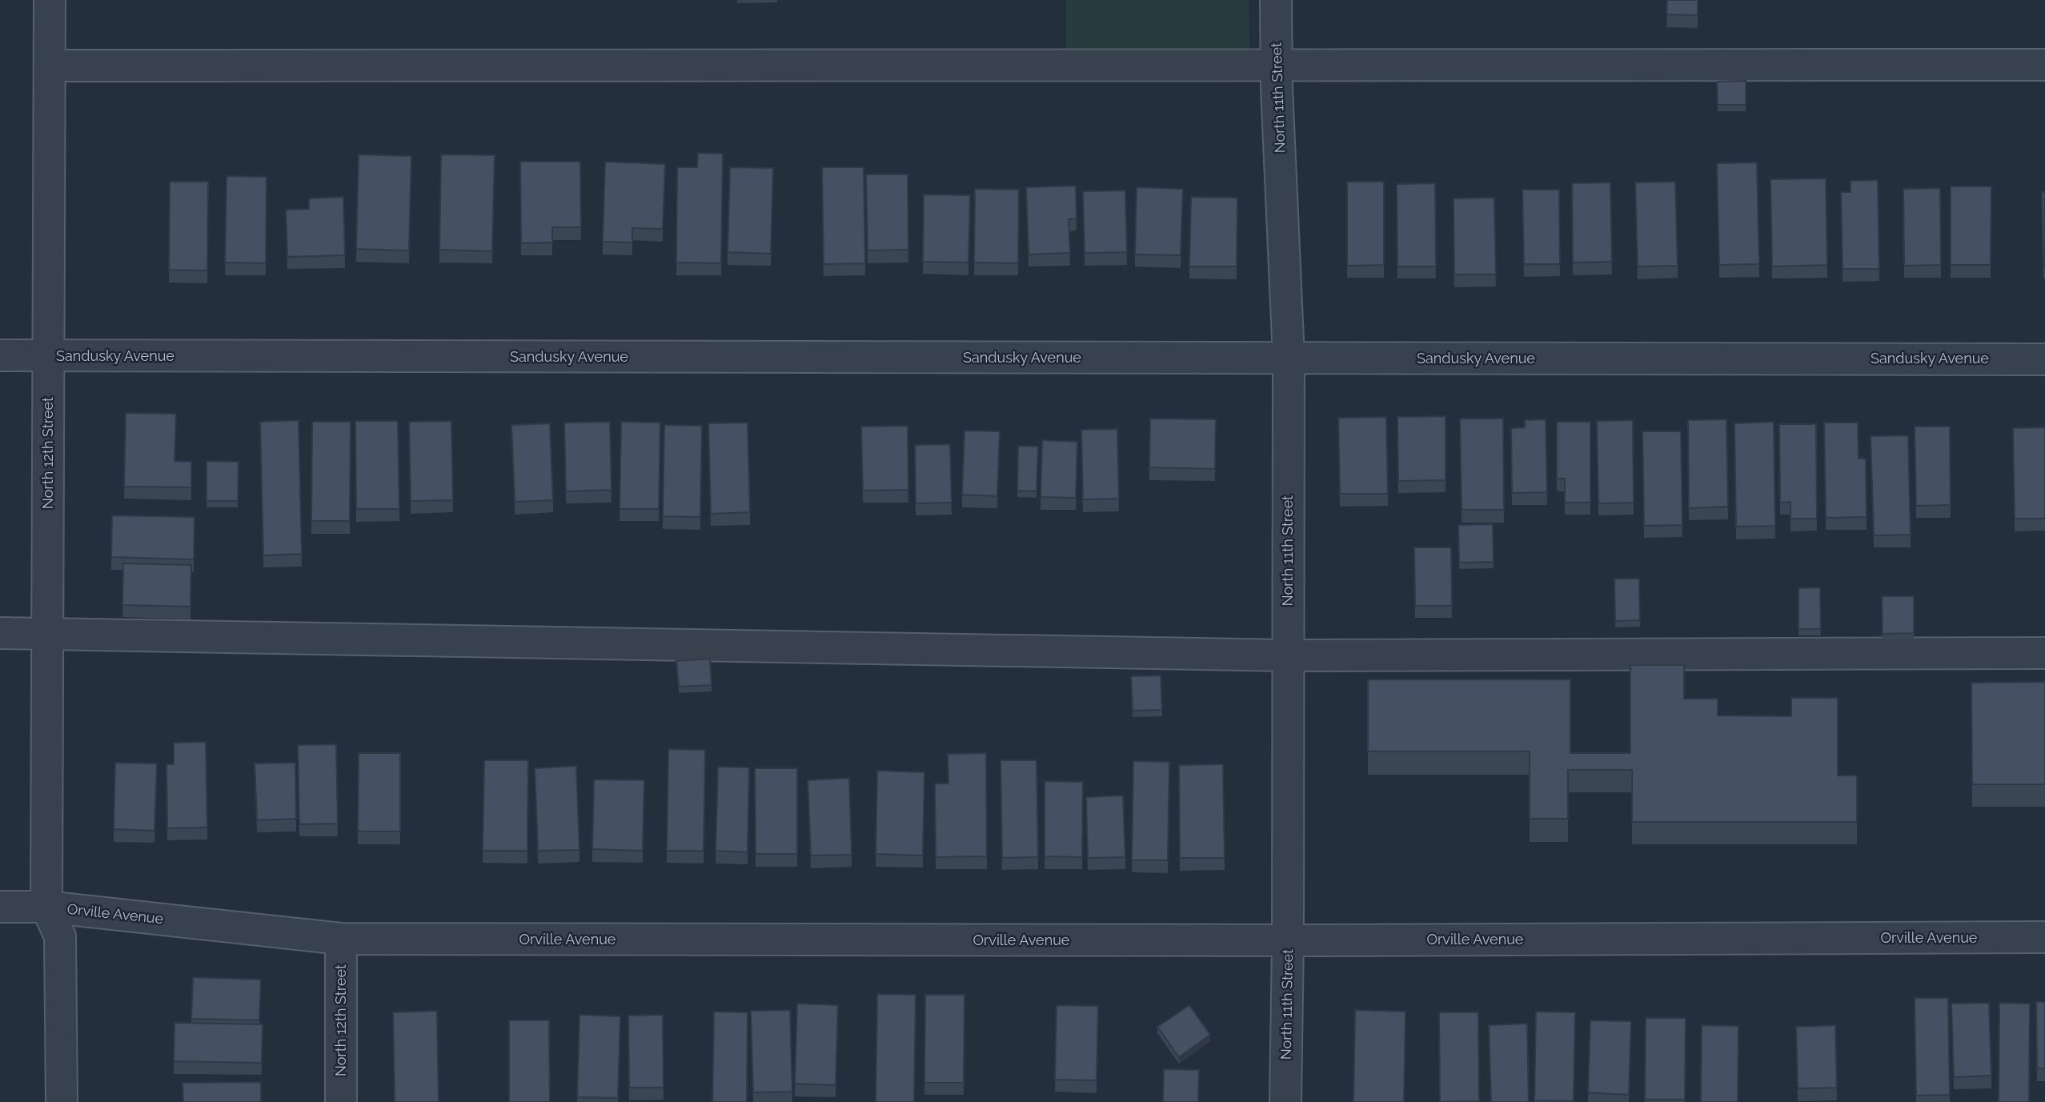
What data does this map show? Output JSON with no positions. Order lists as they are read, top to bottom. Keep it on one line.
{"streets":{"street":["North 11th Street","Sandusky Avenue","North 12th Street","Orville Avenue"]},"crossings":[["North 11th Street","Sandusky Avenue"],["North 11th Street","Orville Avenue"],["Sandusky Avenue","North 12th Street"],["North 12th Street","Orville Avenue"]]}
